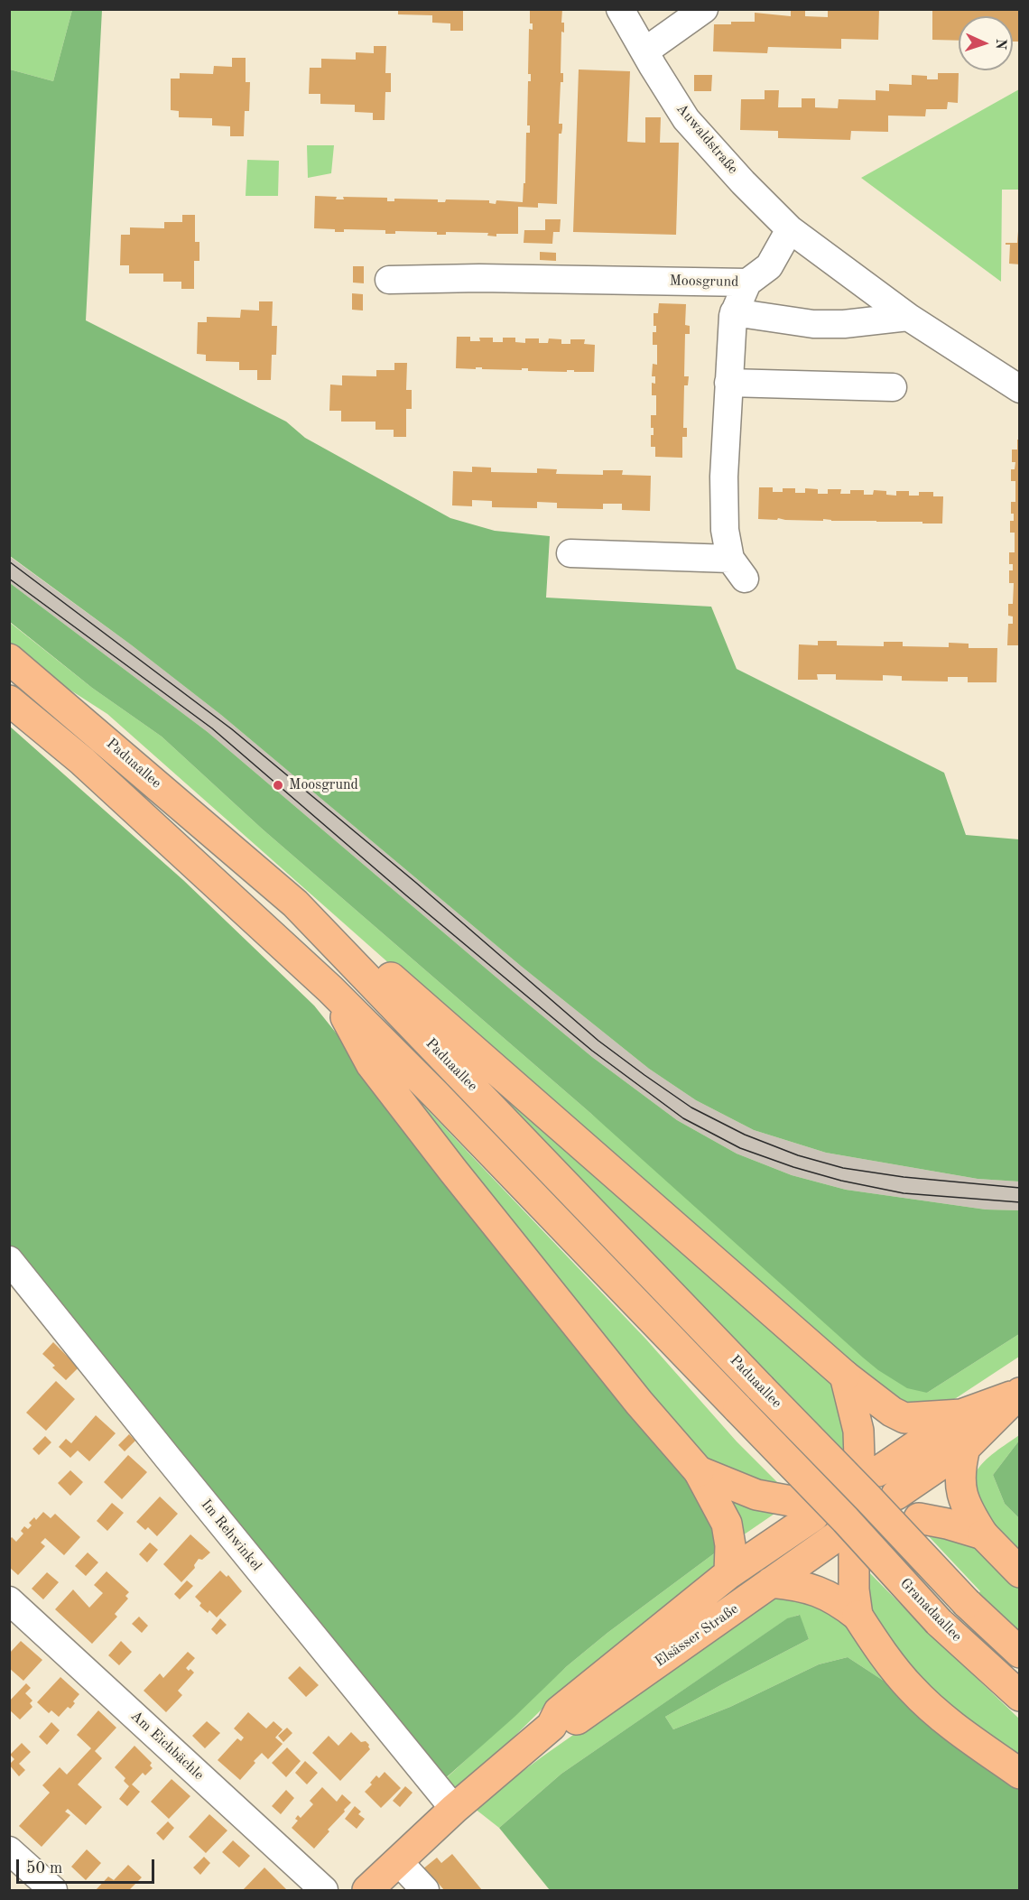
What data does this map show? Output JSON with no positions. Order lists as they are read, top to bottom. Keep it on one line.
{"streets":{"main road":["Paduaallee","Granadaallee","Elsässer Straße"],"street":["Auwaldstraße","Moosgrund","Im Rehwinkel","Am Eichbächle"]},"crossings":[["Paduaallee","Granadaallee"],["Paduaallee","Elsässer Straße"],["Im Rehwinkel","Elsässer Straße"],["Granadaallee","Elsässer Straße"]],"places":["Moosgrund"],"scale_bar":"50 m","north":"right"}
